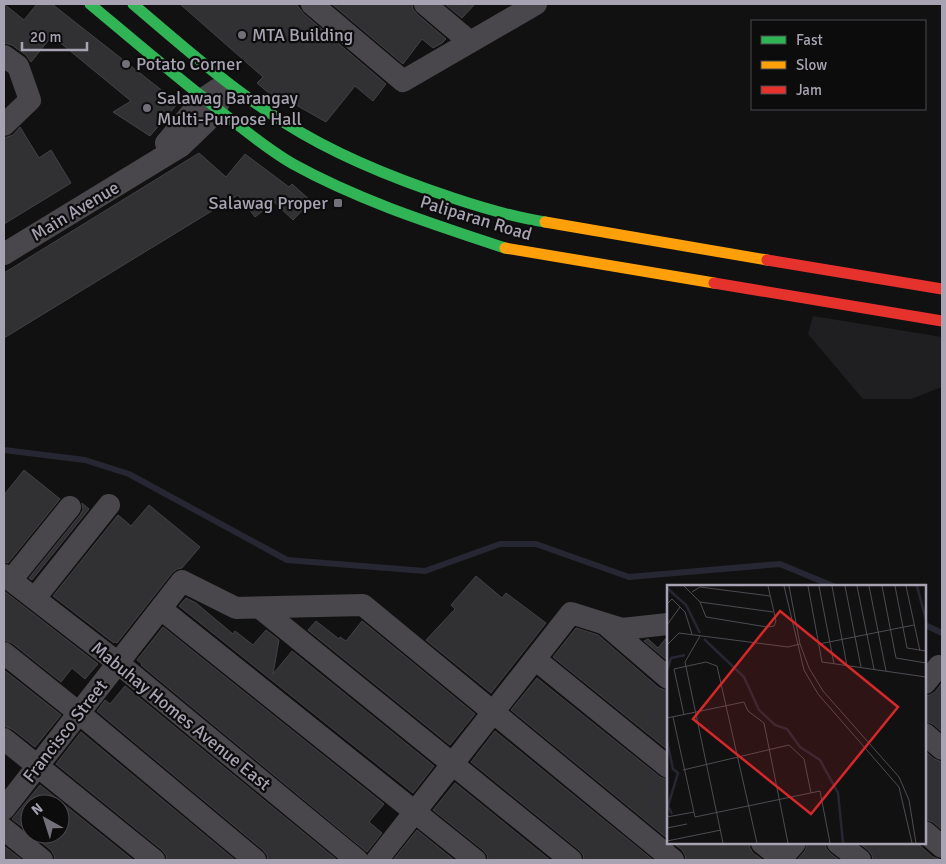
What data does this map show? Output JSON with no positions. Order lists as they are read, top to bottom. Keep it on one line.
{"streets":{"main road":["Paliparan Road"],"street":["Main Avenue","Mabuhay Homes Avenue East","Francisco Street"]},"crossings":[["Main Avenue","Paliparan Road"],["Mabuhay Homes Avenue East","Francisco Street"]],"places":{"other":["MTA Building","Potato Corner","Salawag Barangay Multi-Purpose Hall"],"transit":["Salawag Proper"]},"legend":["Fast","Slow","Jam"],"scale_bar":"20 m","north":"top left"}
